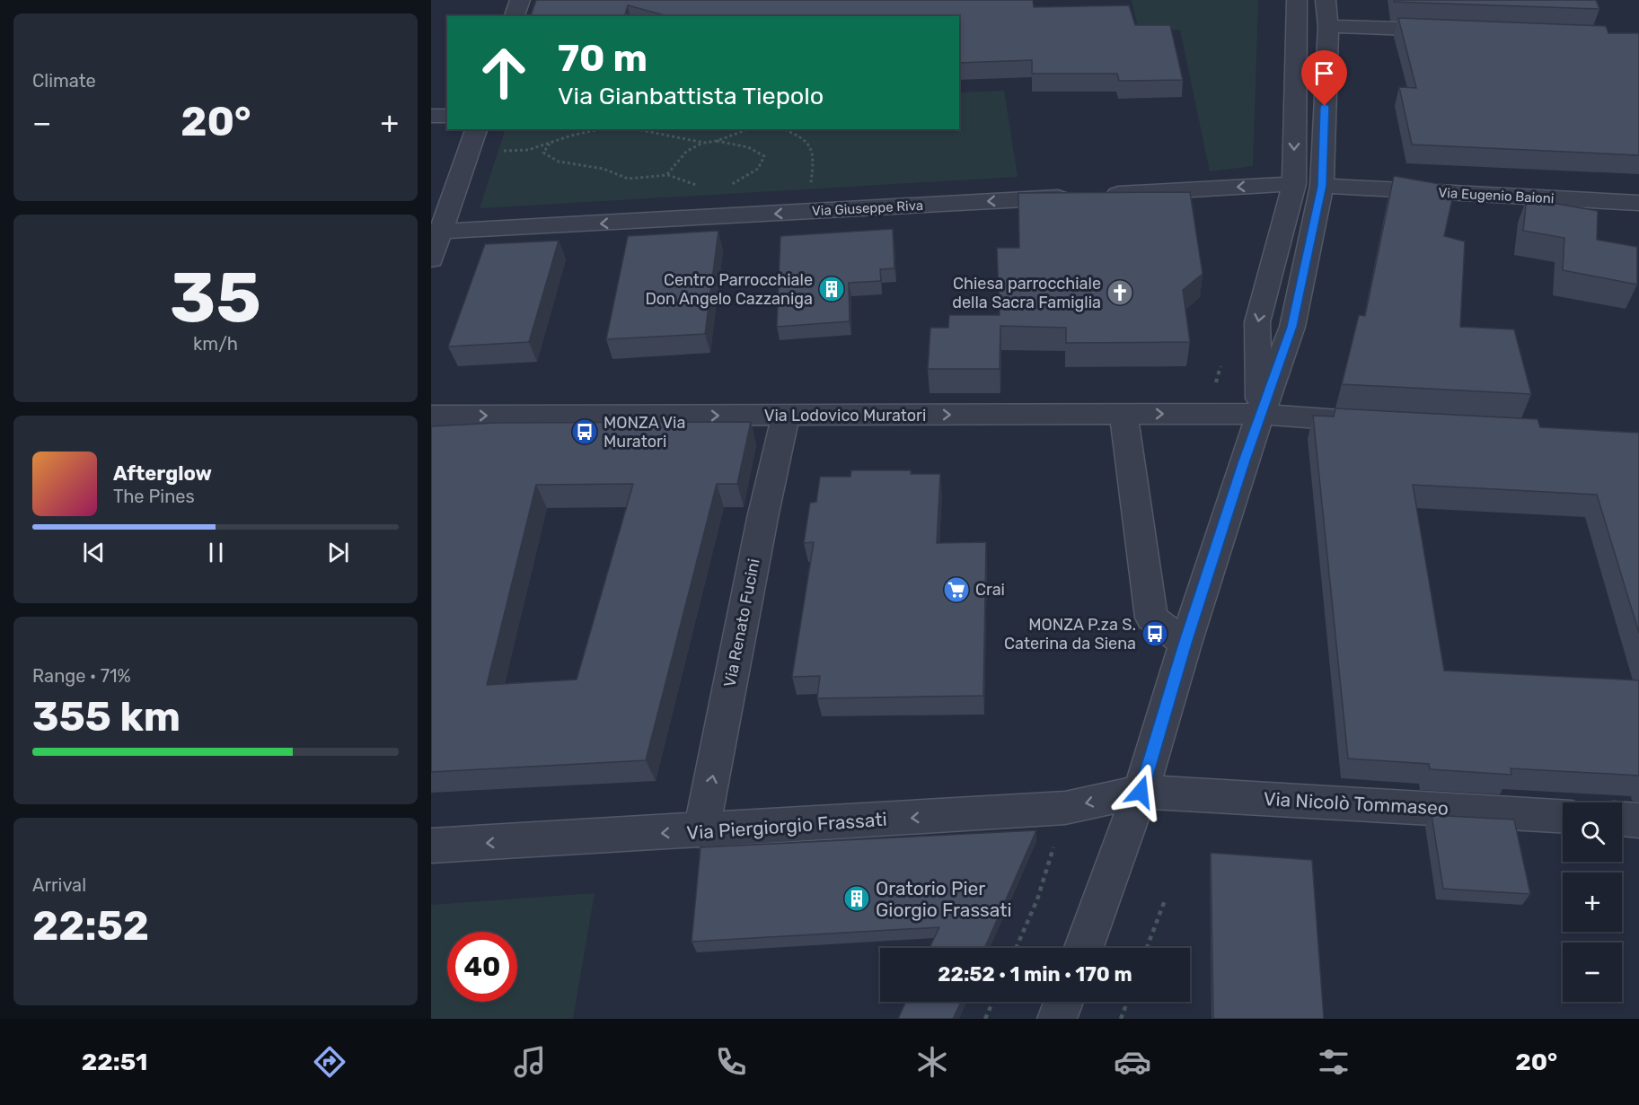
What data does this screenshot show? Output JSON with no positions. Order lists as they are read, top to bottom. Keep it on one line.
{"streets":{"street":["Via Eugenio Baioni","Via Giuseppe Riva","Via Lodovico Muratori","Via Renato Fucini","Via Nicolò Tommaseo","Via Piergiorgio Frassati"]},"crossings":[["Via Lodovico Muratori","Via Renato Fucini"],["Via Renato Fucini","Via Piergiorgio Frassati"],["Via Nicolò Tommaseo","Via Piergiorgio Frassati"]],"one_way":["Via Giuseppe Riva","Via Lodovico Muratori","Via Renato Fucini","Via Piergiorgio Frassati"],"places":{"building":["Centro Parrocchiale Don Angelo Cazzaniga","Oratorio Pier Giorgio Frassati"],"church":["Chiesa parrocchiale della Sacra Famiglia"],"bus stop":["MONZA Via Muratori","MONZA P.za S. Caterina da Siena"],"supermarket":["Crai"]},"page":{"tile":["Climate",["35","km/h"],["Range · 71%","355 km"],["Arrival","22:52"]],"turn":["70 m","Via Gianbattista Tiepolo"],"heat":["−","20°","+"],"song":["Afterglow","The Pines"],"map_buttons":["+","−"],"limit":"40","trip":"22:52 · 1 min · 170 m","tabs":["22:51","20°"]}}
